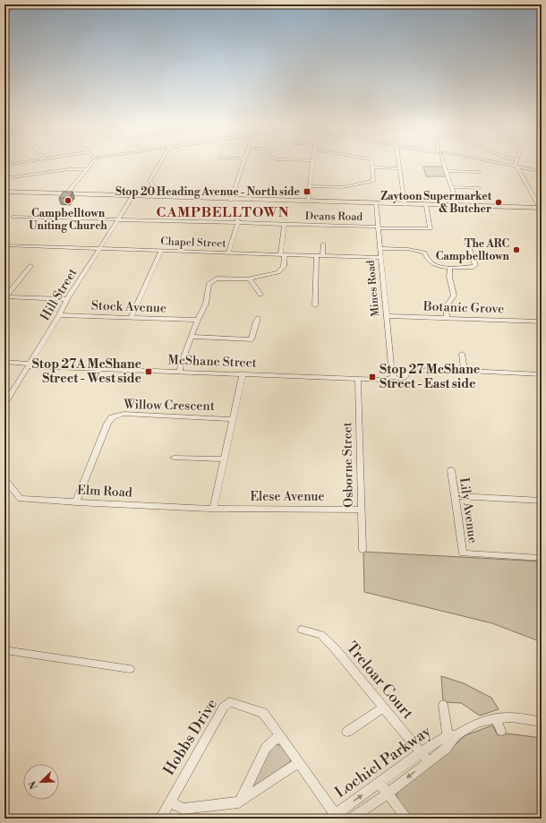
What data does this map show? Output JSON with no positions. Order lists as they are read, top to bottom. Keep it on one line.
{"streets":{"street":["Deans Road","Chapel Street","Mines Road","Hill Street","Stock Avenue","Botanic Grove","McShane Street","Willow Crescent","Osborne Street","Elm Road","Elese Avenue","Lily Avenue","Treloar Court","Hobbs Drive","Lochiel Parkway"]},"crossings":[["Deans Road","Mines Road"],["Deans Road","Hill Street"],["Chapel Street","Mines Road"],["Chapel Street","Hill Street"],["Mines Road","Botanic Grove"],["Mines Road","McShane Street"],["Hill Street","Stock Avenue"],["Hill Street","McShane Street"],["McShane Street","Osborne Street"],["Willow Crescent","Elm Road"],["Osborne Street","Elese Avenue"],["Elm Road","Elese Avenue"],["Treloar Court","Lochiel Parkway"],["Hobbs Drive","Lochiel Parkway"]],"districts":["CAMPBELLTOWN"],"places":{"transit":["Stop 20 Heading Avenue - North side","Stop 27A McShane Street - West side","Stop 27 McShane Street - East side"],"other":["Campbelltown Uniting Church","Zaytoon Supermarket & Butcher","The ARC Campbelltown"]},"north":"bottom left"}
